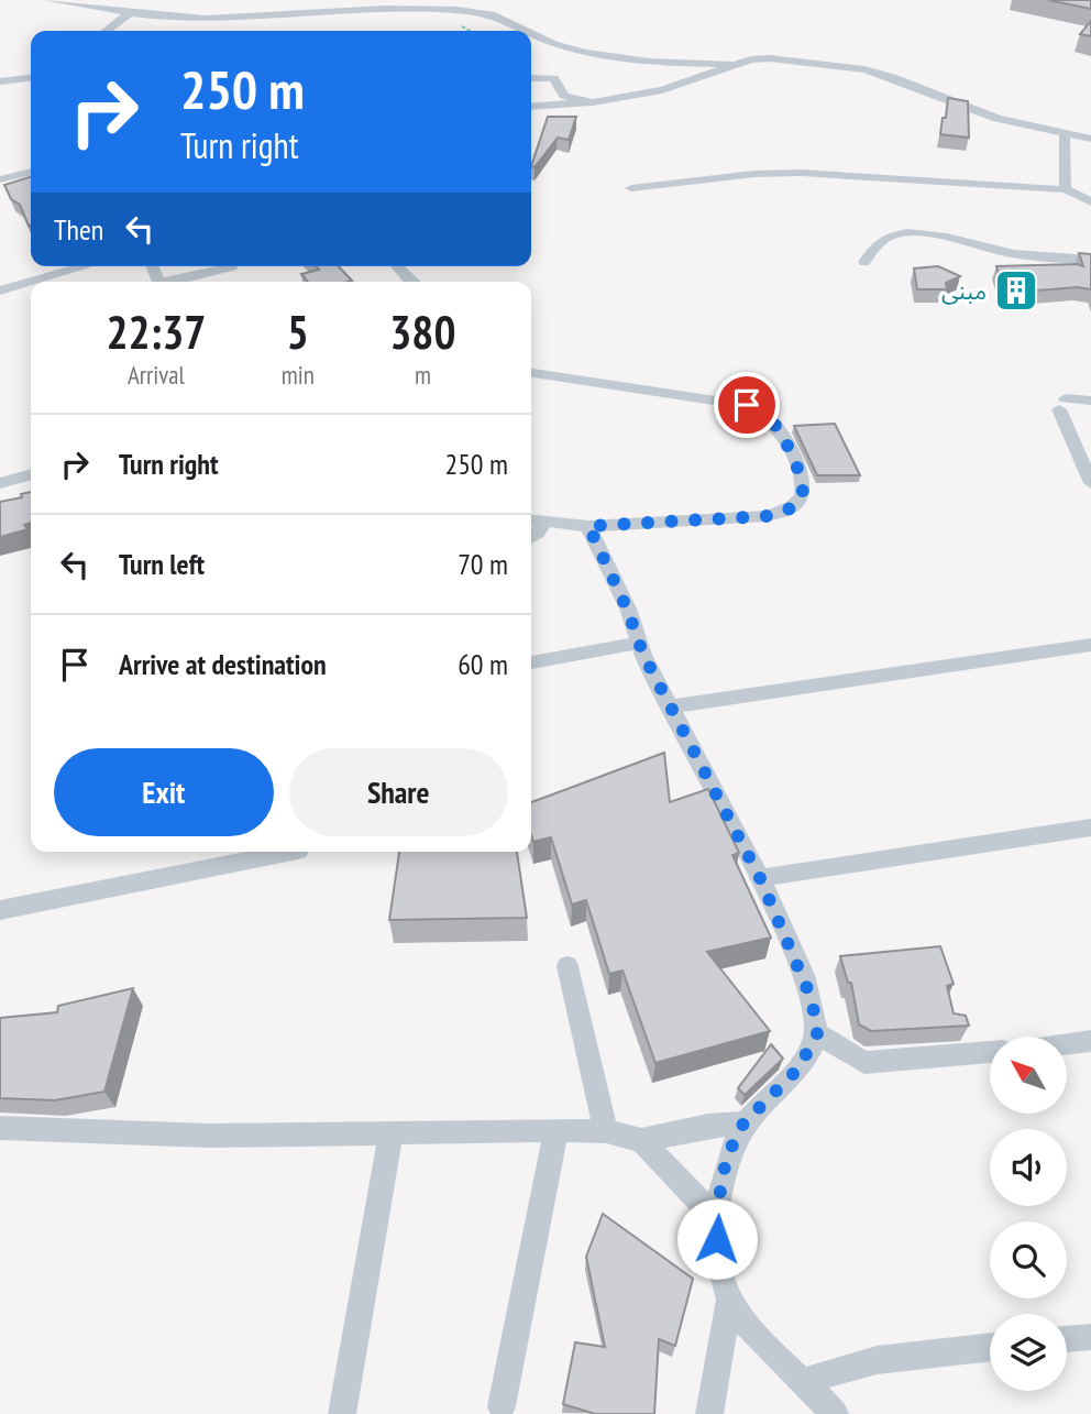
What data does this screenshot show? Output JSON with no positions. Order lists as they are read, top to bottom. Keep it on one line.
{"places":{"building":["مبنى"]},"north":"top left","page":{"turn":["250 m","Turn right"],"then":"Then","eta":["22:37","Arrival","5","min","380","m"],"list":[{"name":"Turn right","value":"250 m"},{"name":"Turn left","value":"70 m"},{"name":"Arrive at destination","value":"60 m"}],"buttons":["Exit","Share"]}}
